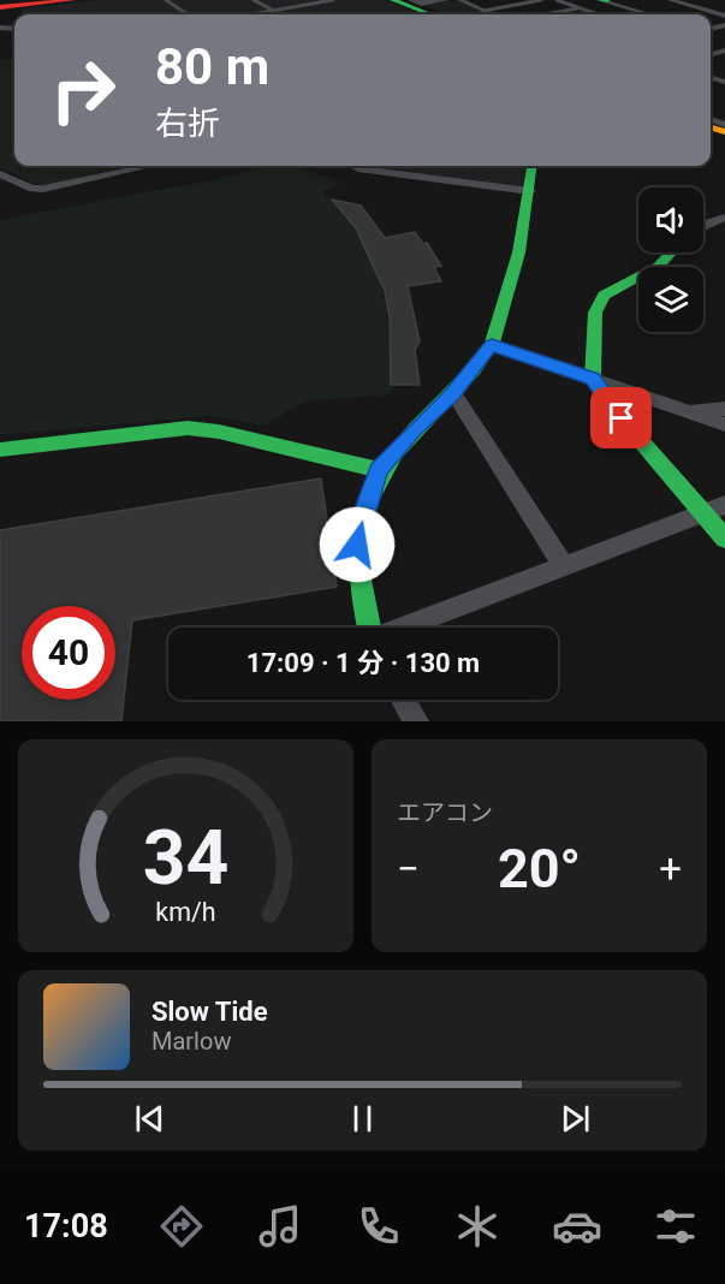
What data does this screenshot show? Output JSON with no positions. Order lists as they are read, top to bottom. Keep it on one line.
{"page":{"turn":["80 m","右折"],"limit":"40","trip":"17:09 · 1 分 · 130 m","tile":"エアコン","heat":["−","20°","+"],"song":["Slow Tide","Marlow"],"tabs":"17:08","gauge":["34","km/h"]}}
